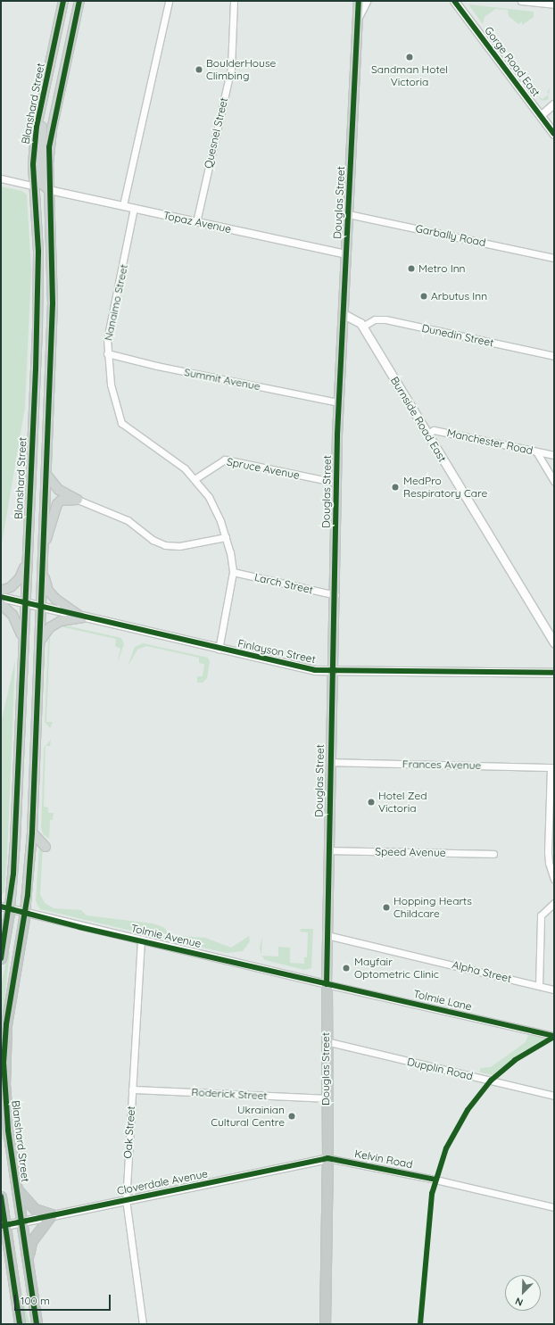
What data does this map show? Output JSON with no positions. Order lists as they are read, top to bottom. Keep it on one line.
{"streets":{"highway":["Blanshard Street","Douglas Street"],"main road":["Gorge Road East","Burnside Road East","Finlayson Street","Cloverdale Avenue"],"street":["Quesnel Street","Topaz Avenue","Garbally Road","Nanaimo Street","Dunedin Street","Summit Avenue","Manchester Road","Spruce Avenue","Larch Street","Frances Avenue","Speed Avenue","Tolmie Avenue","Alpha Street","Tolmie Lane","Dupplin Road","Roderick Street","Oak Street","Kelvin Road"]},"crossings":[["Blanshard Street","Topaz Avenue"],["Blanshard Street","Finlayson Street"],["Blanshard Street","Tolmie Avenue"],["Blanshard Street","Cloverdale Avenue"],["Quesnel Street","Topaz Avenue"],["Douglas Street","Topaz Avenue"],["Douglas Street","Garbally Road"],["Douglas Street","Summit Avenue"],["Douglas Street","Burnside Road East"],["Douglas Street","Spruce Avenue"],["Douglas Street","Larch Street"],["Douglas Street","Finlayson Street"],["Douglas Street","Frances Avenue"],["Douglas Street","Speed Avenue"],["Douglas Street","Tolmie Avenue"],["Douglas Street","Alpha Street"],["Douglas Street","Tolmie Lane"],["Douglas Street","Dupplin Road"],["Douglas Street","Roderick Street"],["Douglas Street","Kelvin Road"],["Douglas Street","Cloverdale Avenue"],["Topaz Avenue","Nanaimo Street"],["Nanaimo Street","Summit Avenue"],["Nanaimo Street","Spruce Avenue"],["Nanaimo Street","Larch Street"],["Nanaimo Street","Finlayson Street"],["Dunedin Street","Burnside Road East"],["Burnside Road East","Manchester Road"],["Tolmie Avenue","Tolmie Lane"],["Tolmie Avenue","Oak Street"],["Roderick Street","Oak Street"],["Oak Street","Cloverdale Avenue"],["Kelvin Road","Cloverdale Avenue"]],"places":["Sandman Hotel Victoria","BoulderHouse Climbing","Metro Inn","Arbutus Inn","MedPro Respiratory Care","Hotel Zed Victoria","Hopping Hearts Childcare","Mayfair Optometric Clinic","Ukrainian Cultural Centre"],"scale_bar":"100 m","north":"bottom left"}
